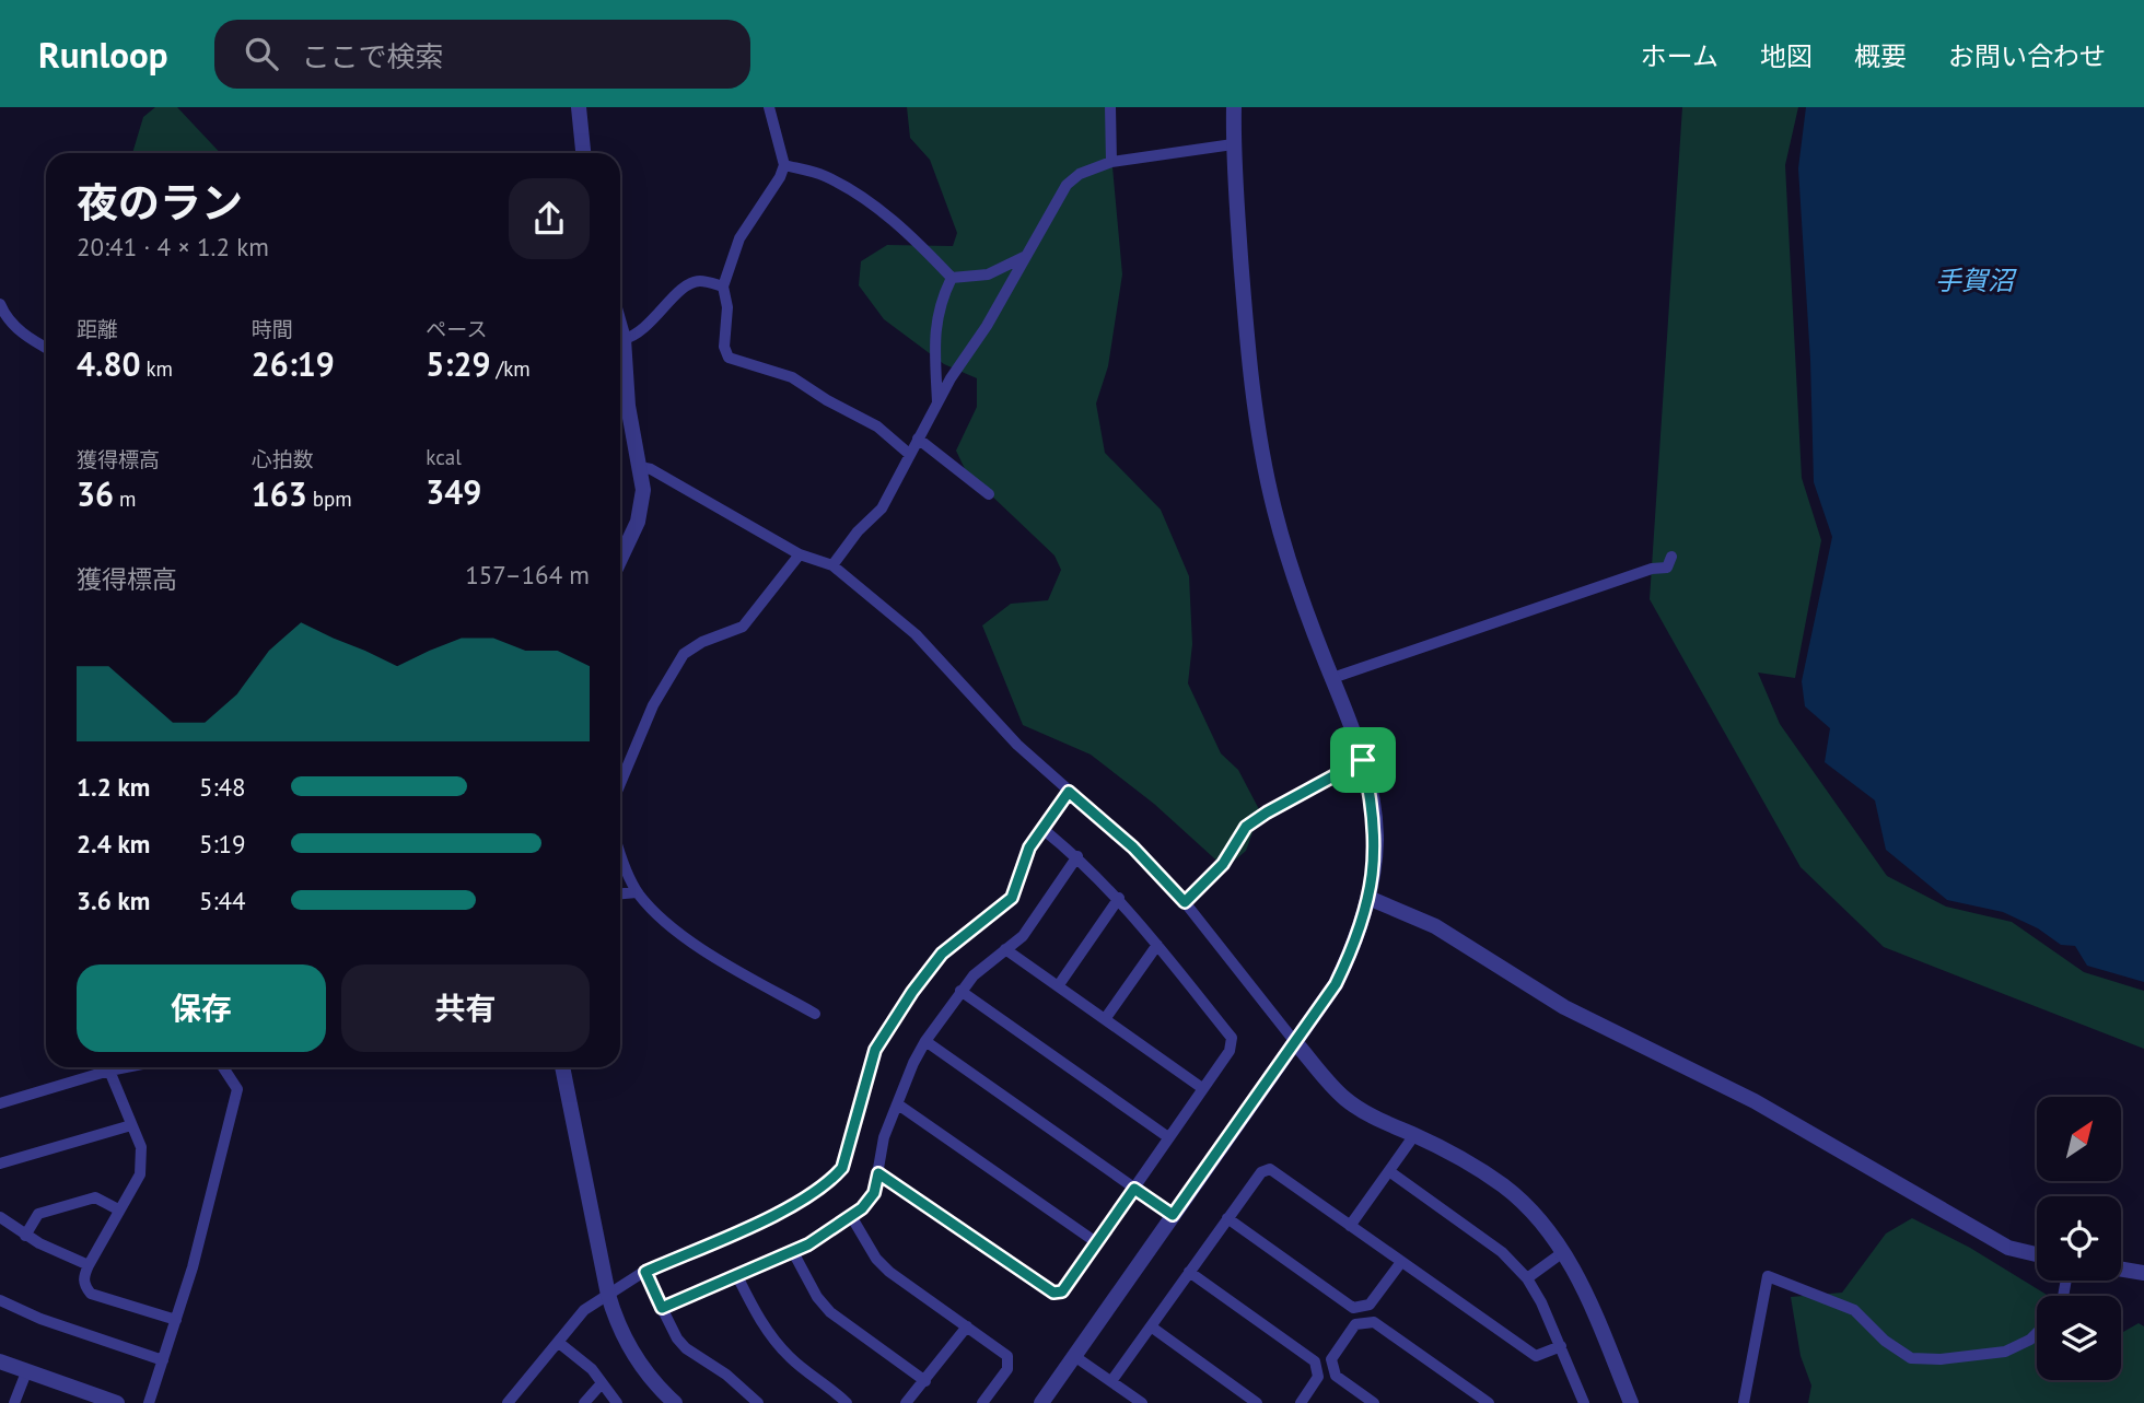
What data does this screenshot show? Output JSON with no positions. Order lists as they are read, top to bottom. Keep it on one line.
{"water":["手賀沼"],"north":"top right","page":{"header":"Runloop","search":"ここで検索","nav":["ホーム","地図","概要","お問い合わせ"],"heading":["夜のラン","20:41 · 4 × 1.2 km"],"stats":[["距離","4.80 km"],["時間","26:19"],["ペース","5:29 /km"],["獲得標高","36 m"],["心拍数","163 bpm"],["kcal","349"]],"chart":["獲得標高","157–164 m"],"list":[{"name":"1.2 km","note":"5:48"},{"name":"2.4 km","note":"5:19"},{"name":"3.6 km","note":"5:44"}],"buttons":["保存","共有"]}}
